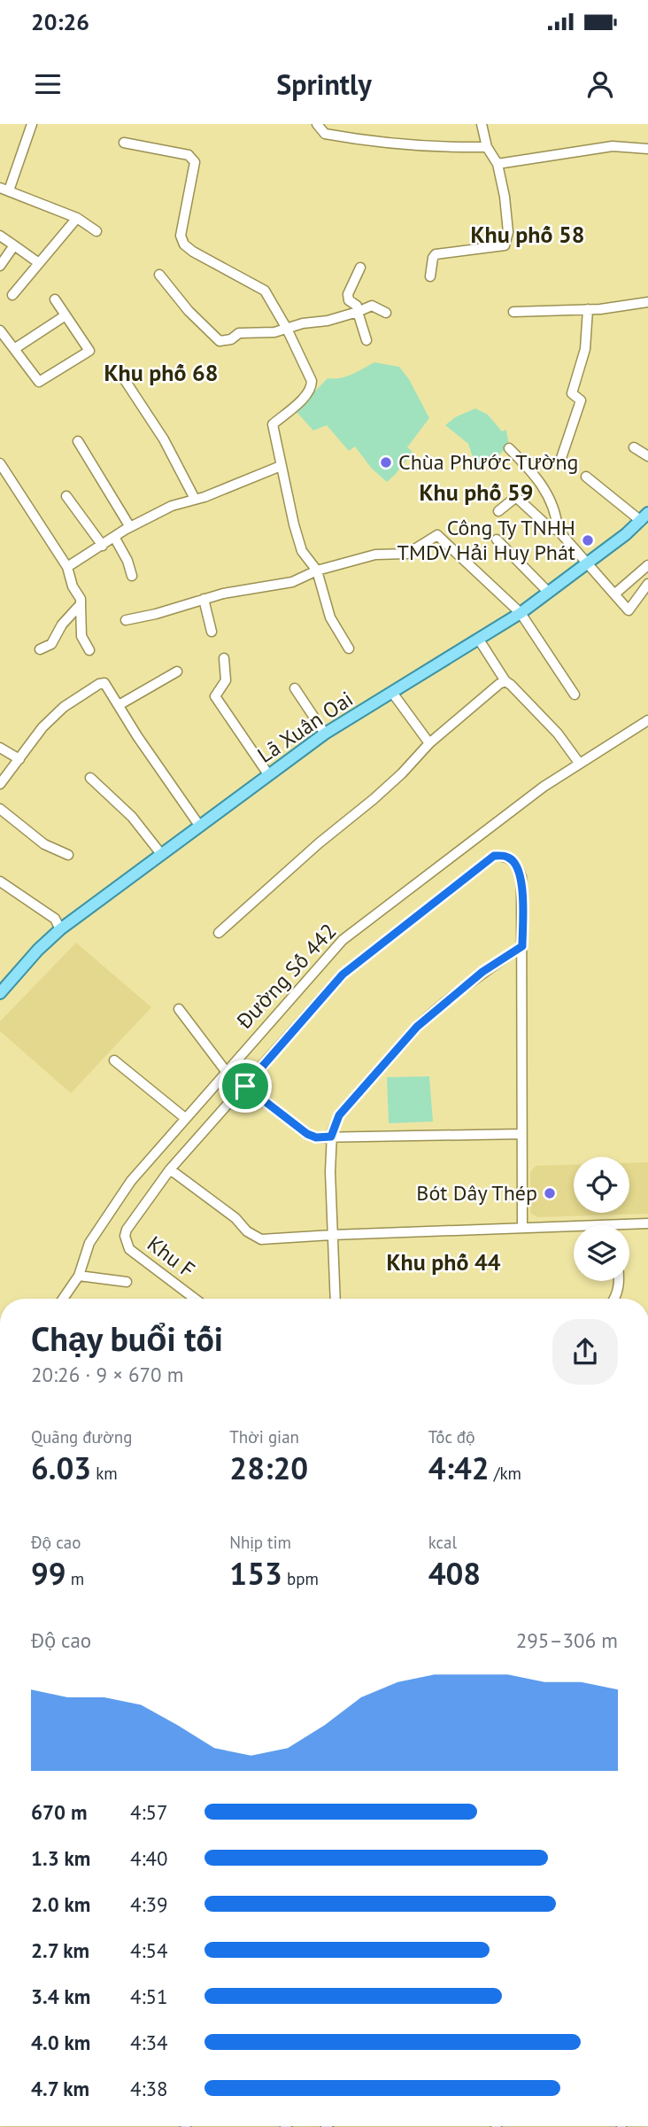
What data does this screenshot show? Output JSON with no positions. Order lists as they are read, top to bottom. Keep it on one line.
{"streets":{"main road":["Lã Xuân Oai"],"street":["Đường Số 442","Khu F"]},"districts":["Khu phố 58","Khu phố 68","Khu phố 59","Khu phố 44"],"places":["Chùa Phước Tường","Công Ty TNHH TMDV Hải Huy Phát","Bót Dây Thép"],"page":{"status":"20:26","header":"Sprintly","heading":["Chạy buổi tối","20:26 · 9 × 670 m"],"stats":[["Quãng đường","6.03 km"],["Thời gian","28:20"],["Tốc độ","4:42 /km"],["Độ cao","99 m"],["Nhịp tim","153 bpm"],["kcal","408"]],"chart":["Độ cao","295–306 m"],"list":[{"name":"670 m","note":"4:57"},{"name":"1.3 km","note":"4:40"},{"name":"2.0 km","note":"4:39"},{"name":"2.7 km","note":"4:54"},{"name":"3.4 km","note":"4:51"},{"name":"4.0 km","note":"4:34"},{"name":"4.7 km","note":"4:38"}]}}
